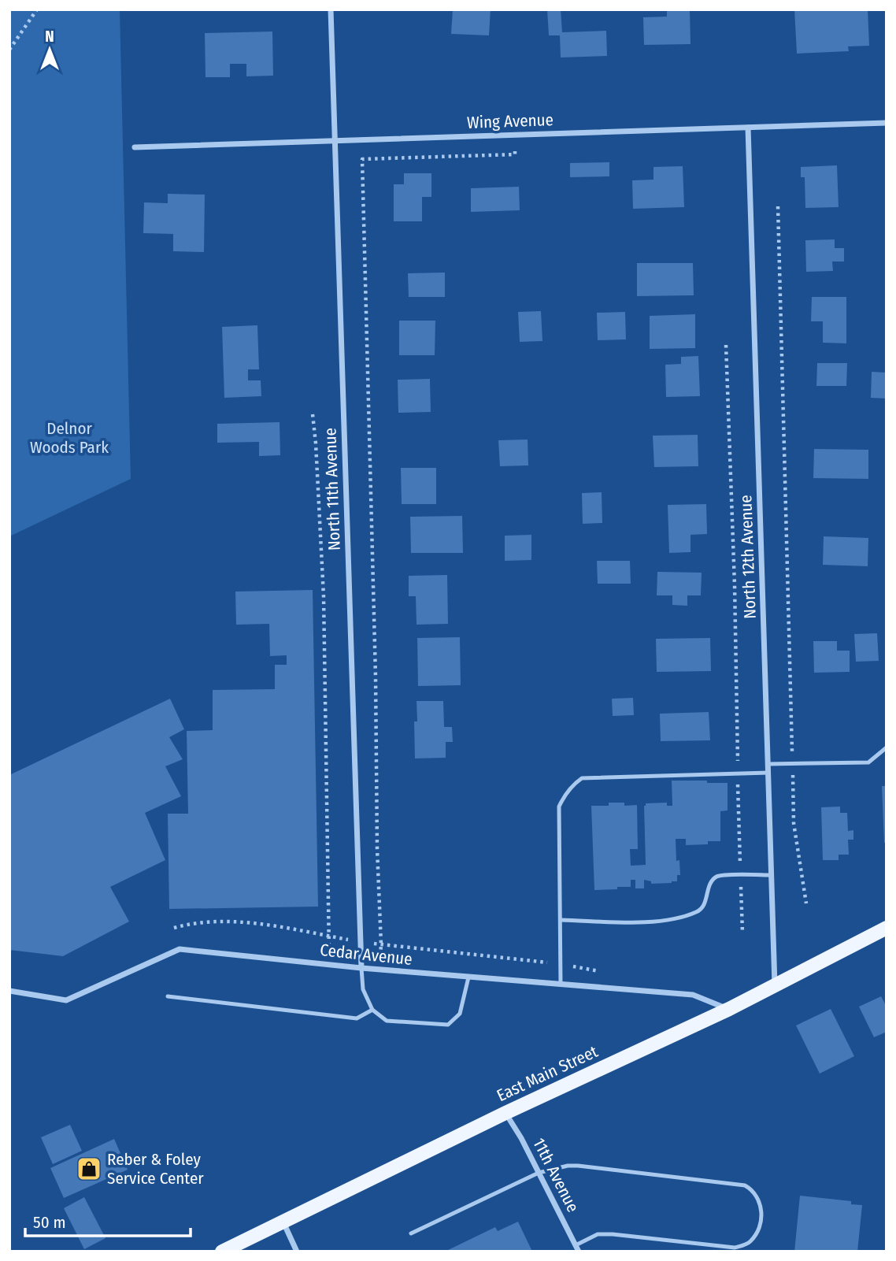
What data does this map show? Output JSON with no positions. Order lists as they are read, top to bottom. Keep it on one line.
{"streets":{"main road":["East Main Street"],"street":["Wing Avenue","North 11th Avenue","North 12th Avenue","Cedar Avenue","11th Avenue"]},"crossings":[["Wing Avenue","North 11th Avenue"],["Wing Avenue","North 12th Avenue"],["North 11th Avenue","Cedar Avenue"],["North 12th Avenue","East Main Street"],["Cedar Avenue","East Main Street"],["East Main Street","11th Avenue"]],"parks":["Delnor Woods Park"],"places":{"shop":["Reber & Foley Service Center"]},"scale_bar":"50 m","north":"top"}
